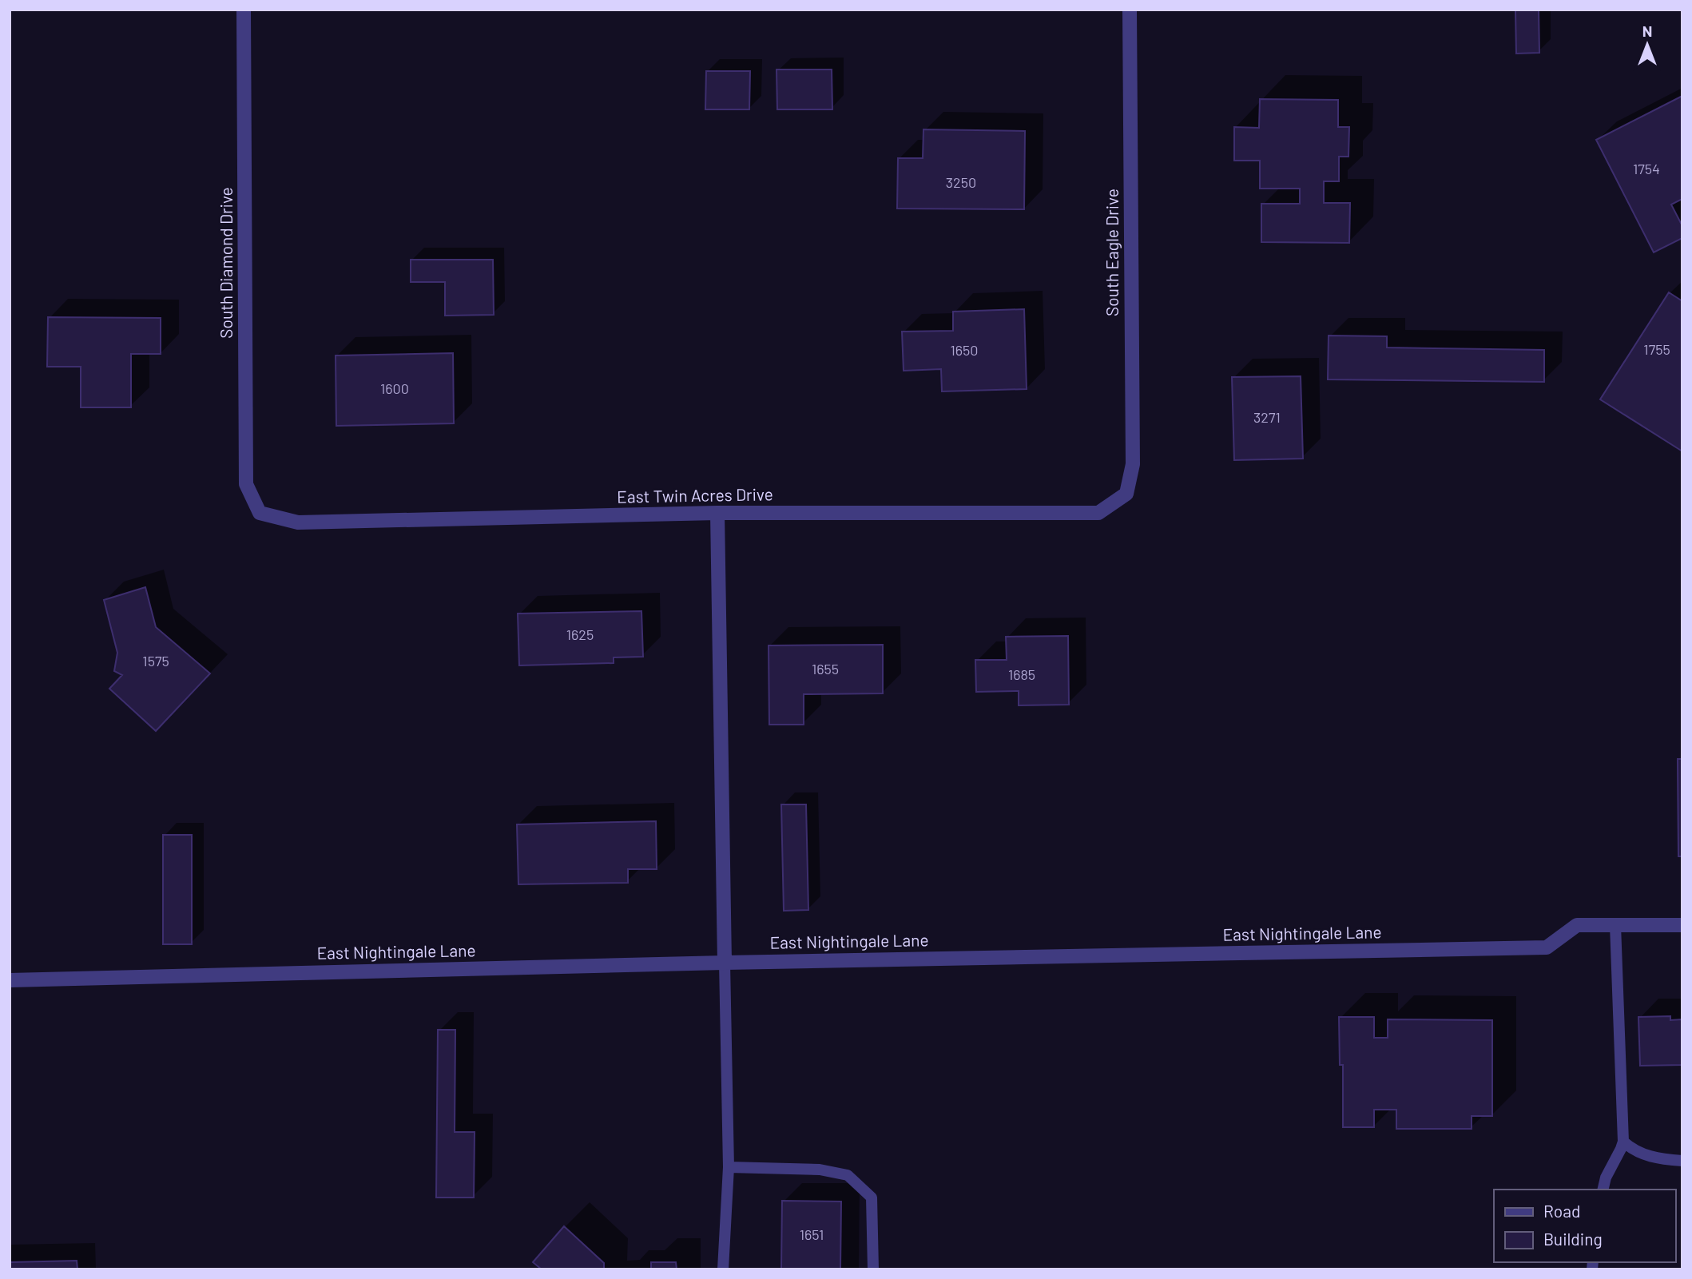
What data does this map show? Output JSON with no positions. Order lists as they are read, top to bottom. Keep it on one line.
{"streets":{"street":["South Eagle Drive","South Diamond Drive","East Twin Acres Drive","East Nightingale Lane"]},"crossings":[["South Eagle Drive","East Twin Acres Drive"],["South Diamond Drive","East Twin Acres Drive"]],"house_numbers":["1754","3250","1755","1650","1600","3271","1625","1575","1655","1685","1651"],"legend":["Road","Building"],"north":"top"}
